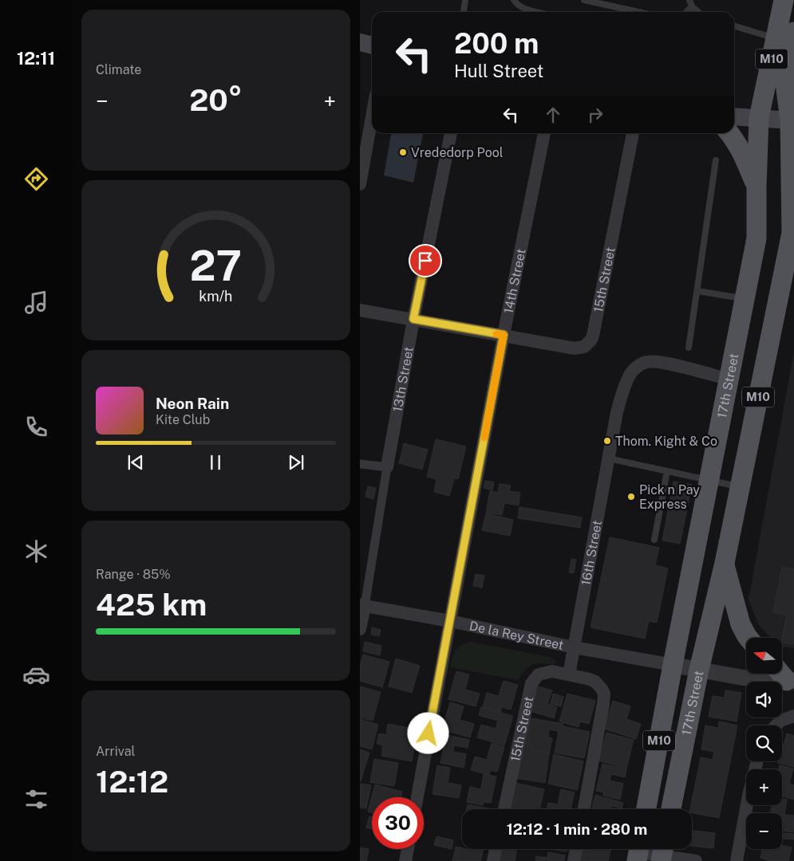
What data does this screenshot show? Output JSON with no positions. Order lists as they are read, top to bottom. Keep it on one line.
{"streets":{"main road":["M10","17th Street"],"street":["15th Street","14th Street","13th Street","16th Street","De la Rey Street"]},"crossings":[["M10","17th Street"],["15th Street","14th Street"],["15th Street","13th Street"],["15th Street","16th Street"],["14th Street","De la Rey Street"],["13th Street","De la Rey Street"],["17th Street","16th Street"],["17th Street","De la Rey Street"],["16th Street","De la Rey Street"]],"places":["Vrededorp Pool","Thom. Kight & Co","Pick n Pay Express"],"north":"left","page":{"tabs":"12:11","tile":["Climate",["Range · 85%","425 km"],["Arrival","12:12"]],"turn":["200 m","Hull Street"],"heat":["−","20°","+"],"song":["Neon Rain","Kite Club"],"map_buttons":["+","−"],"limit":"30","trip":"12:12 · 1 min · 280 m","gauge":["27","km/h"]}}
